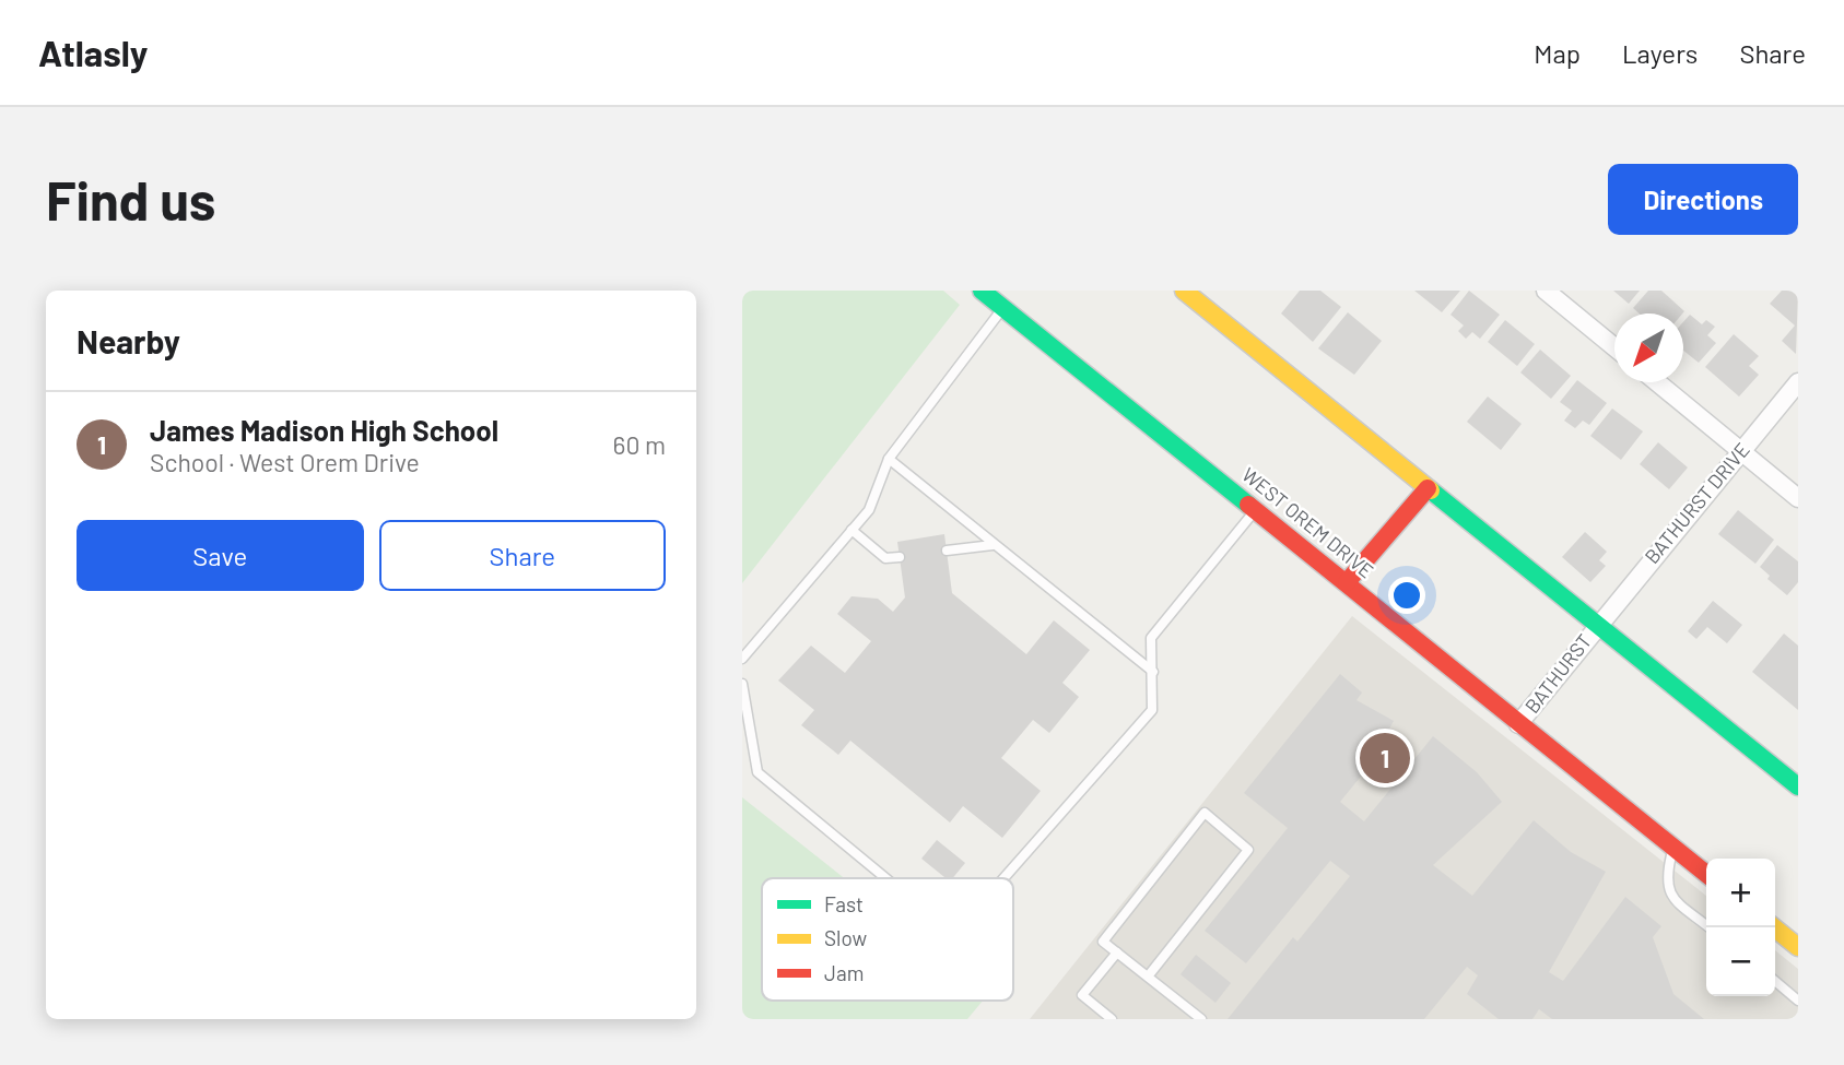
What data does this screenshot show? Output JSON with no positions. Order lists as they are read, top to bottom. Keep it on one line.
{"streets":{"main road":["WEST OREM DRIVE"],"street":["BATHURST DRIVE","BATHURST"]},"crossings":[["BATHURST DRIVE","BATHURST"],["WEST OREM DRIVE","BATHURST"]],"legend":["Fast","Slow","Jam"],"north":"bottom left","page":{"header":"Atlasly","nav":["Map","Layers","Share"],"buttons":["Directions",["Save","Share"]],"title":"Find us","heading":"Nearby","list":[{"mark":"1","name":"James Madison High School","note":"School · West Orem Drive","value":"60 m"}],"pins":"1","map_buttons":["+","−"]}}
